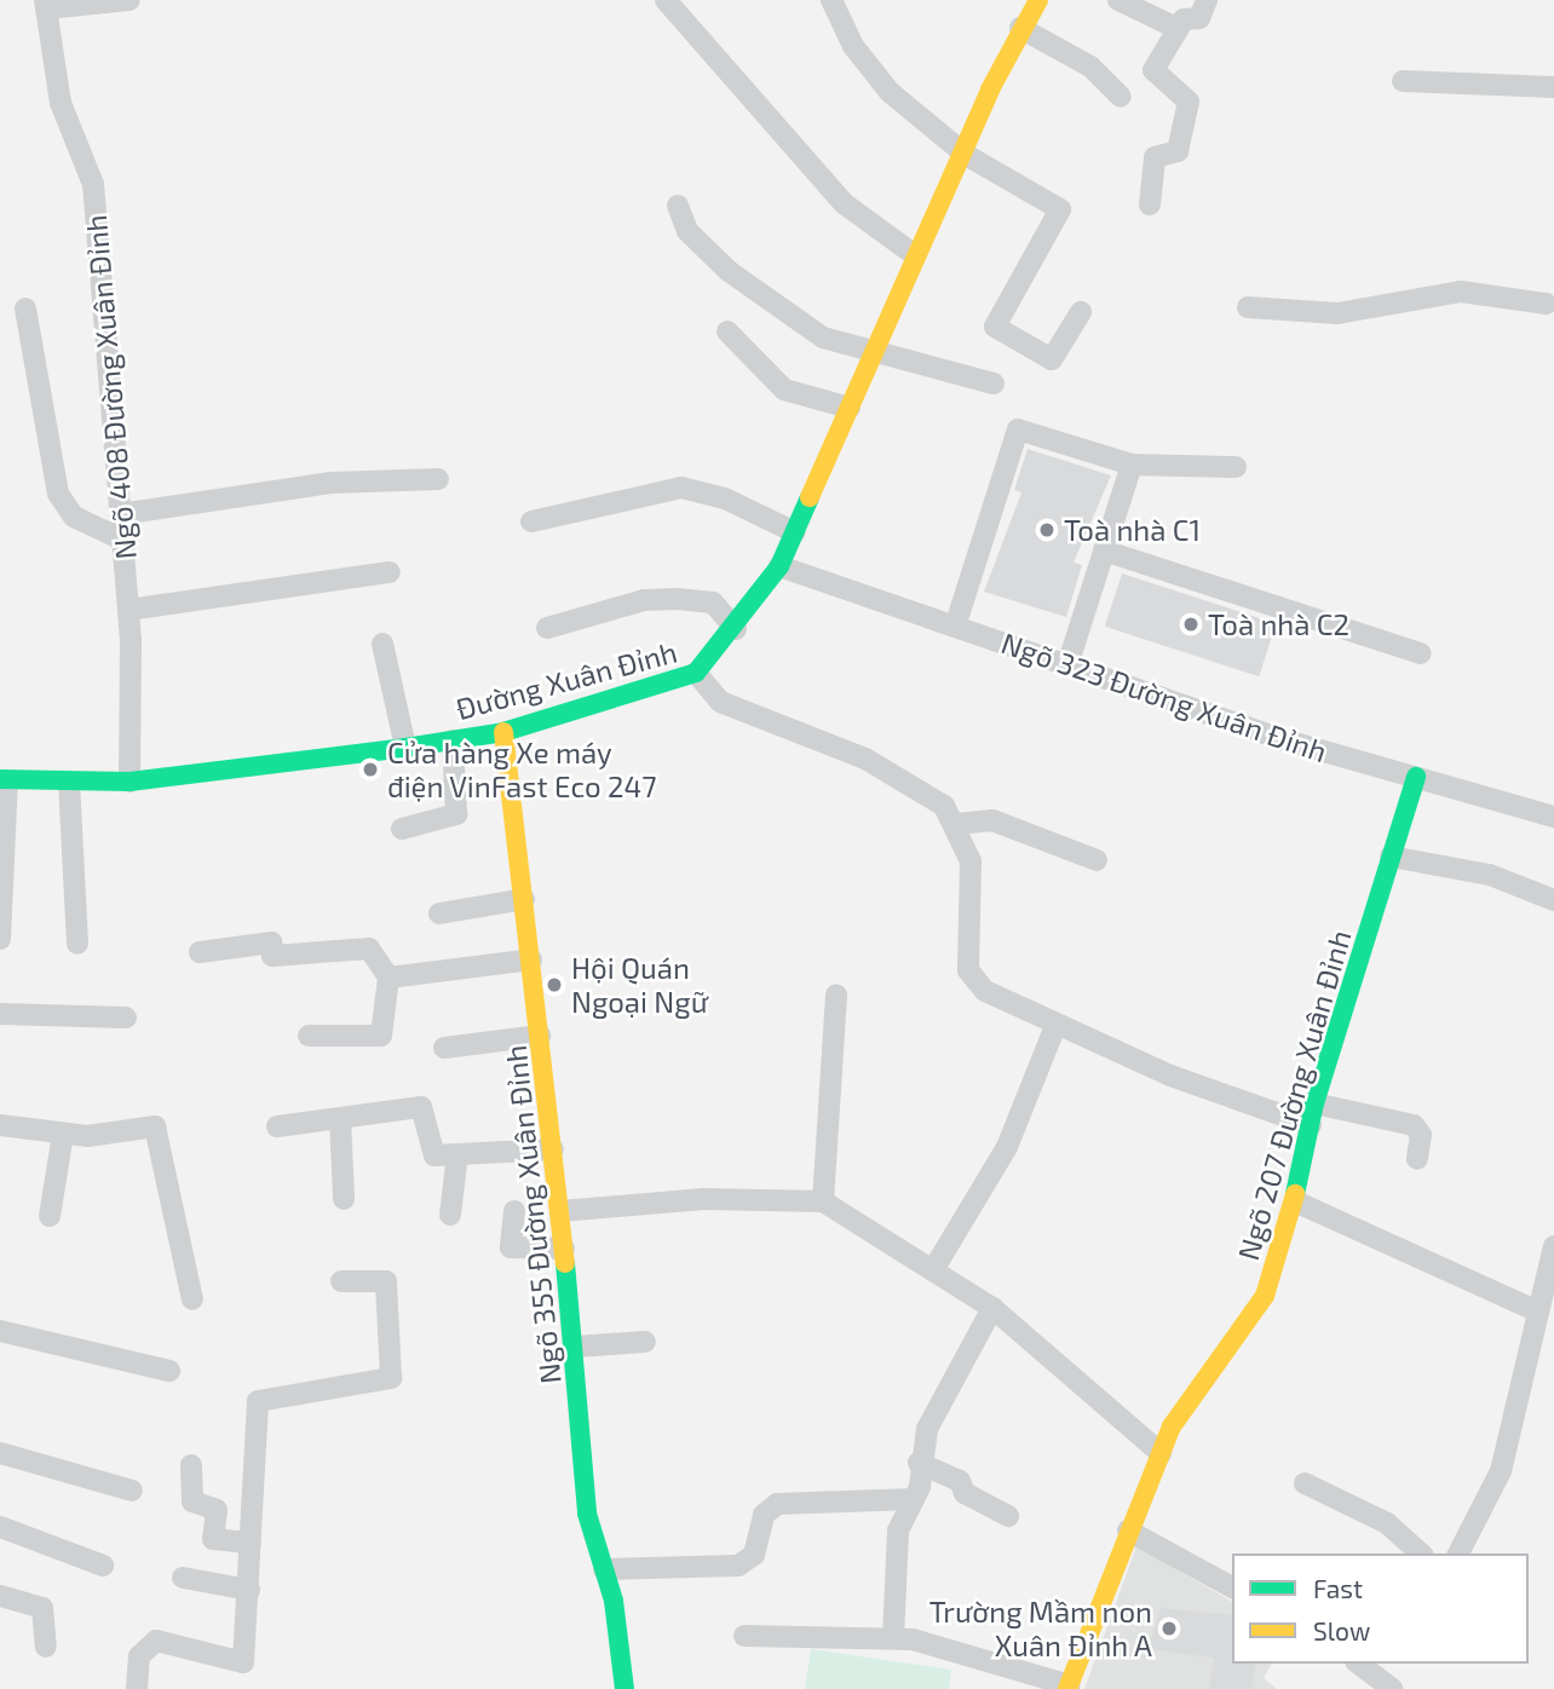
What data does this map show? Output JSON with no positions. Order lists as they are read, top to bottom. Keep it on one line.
{"streets":{"street":["Ngõ 408 Đường Xuân Đỉnh","Đường Xuân Đỉnh","Ngõ 323 Đường Xuân Đỉnh","Ngõ 207 Đường Xuân Đỉnh","Ngõ 355 Đường Xuân Đỉnh"]},"crossings":[["Ngõ 408 Đường Xuân Đỉnh","Đường Xuân Đỉnh"],["Đường Xuân Đỉnh","Ngõ 323 Đường Xuân Đỉnh"],["Đường Xuân Đỉnh","Ngõ 355 Đường Xuân Đỉnh"],["Ngõ 323 Đường Xuân Đỉnh","Ngõ 207 Đường Xuân Đỉnh"]],"places":["Toà nhà C1","Toà nhà C2","Cửa hàng Xe máy điện VinFast Eco 247","Hội Quán Ngoại Ngữ","Trường Mầm non Xuân Đỉnh A"],"legend":["Fast","Slow"]}
